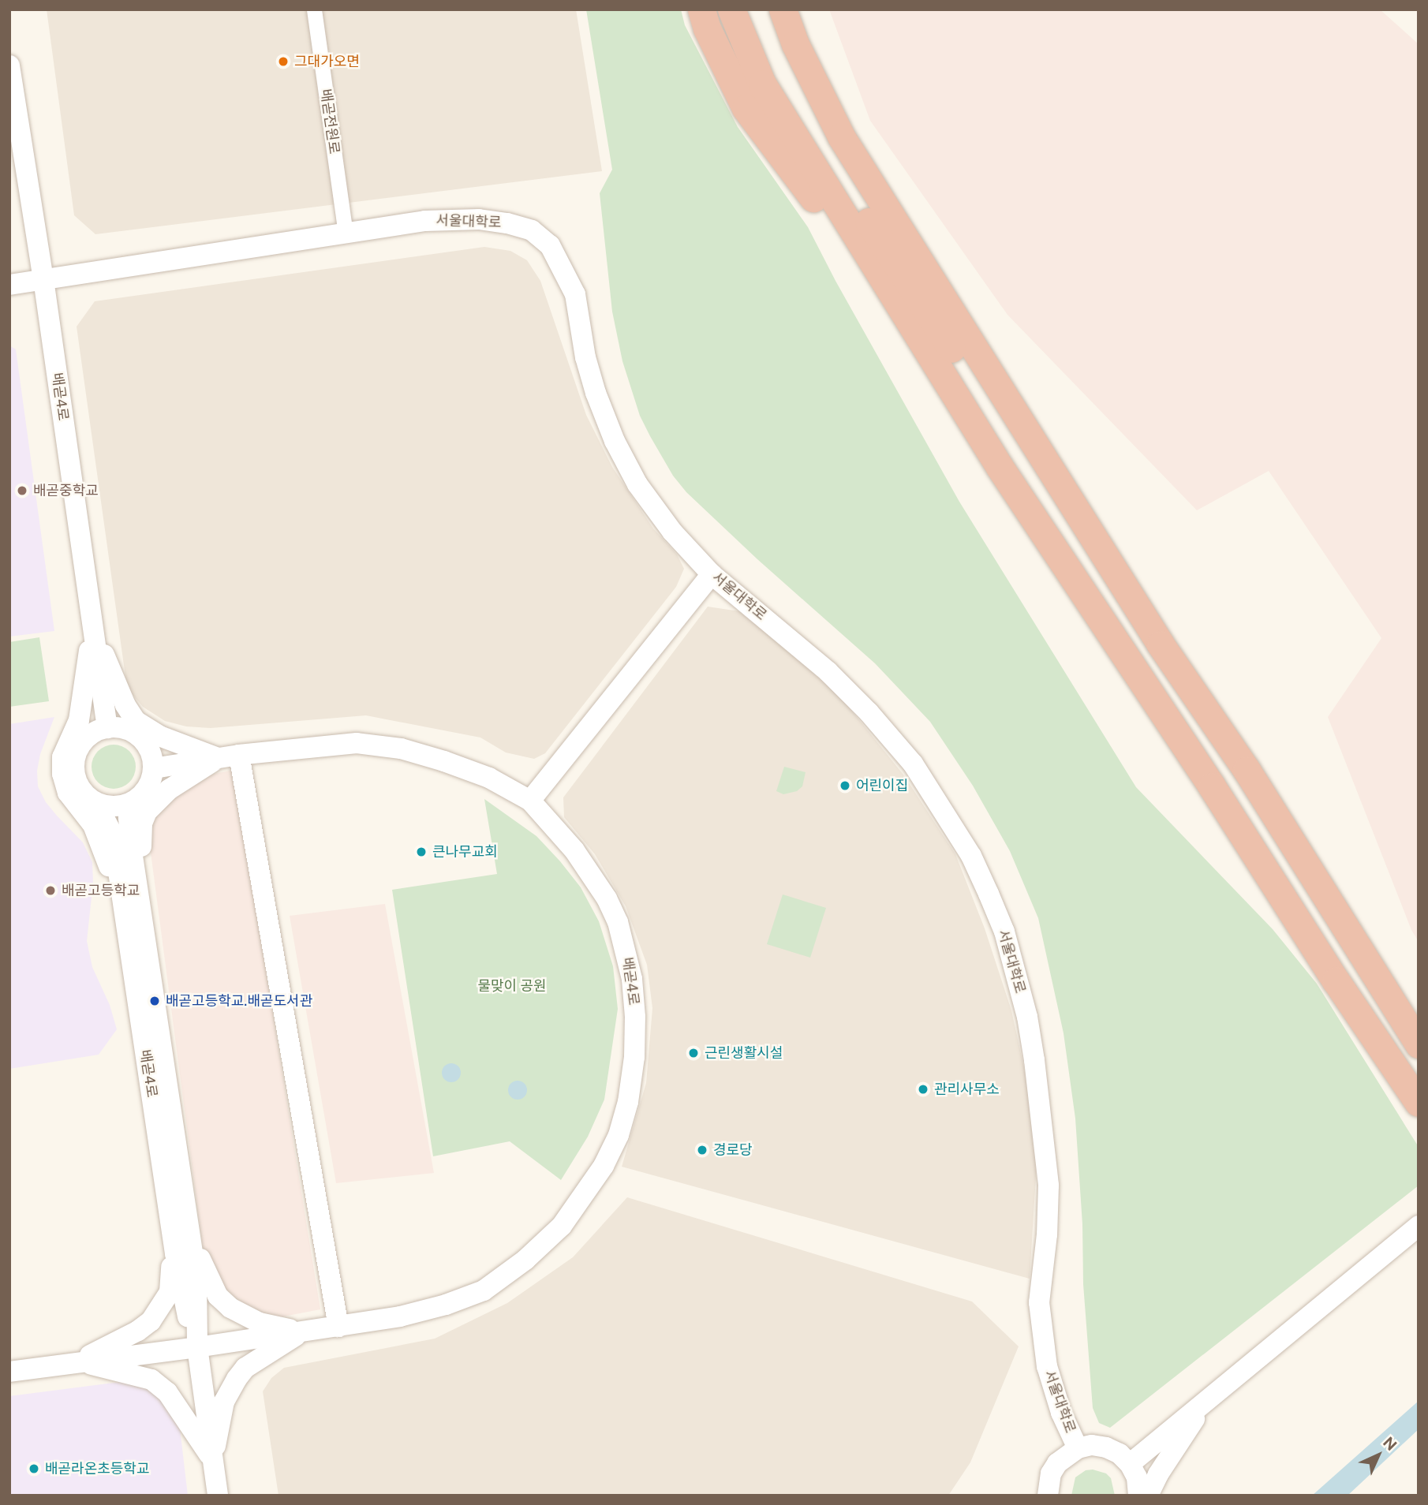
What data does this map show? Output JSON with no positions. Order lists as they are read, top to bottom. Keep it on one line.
{"streets":{"main road":["서울대학로","배곧4로"],"street":["배곧전원로"]},"crossings":[["배곧전원로","서울대학로"],["서울대학로","배곧4로"]],"parks":["물맞이 공원"],"places":["그대가오면","배곧중학교","어린이집","큰나무교회","배곧고등학교","배곧고등학교.배곧도서관","근린생활시설","관리사무소","경로당","배곧라온초등학교"],"north":"top right"}
